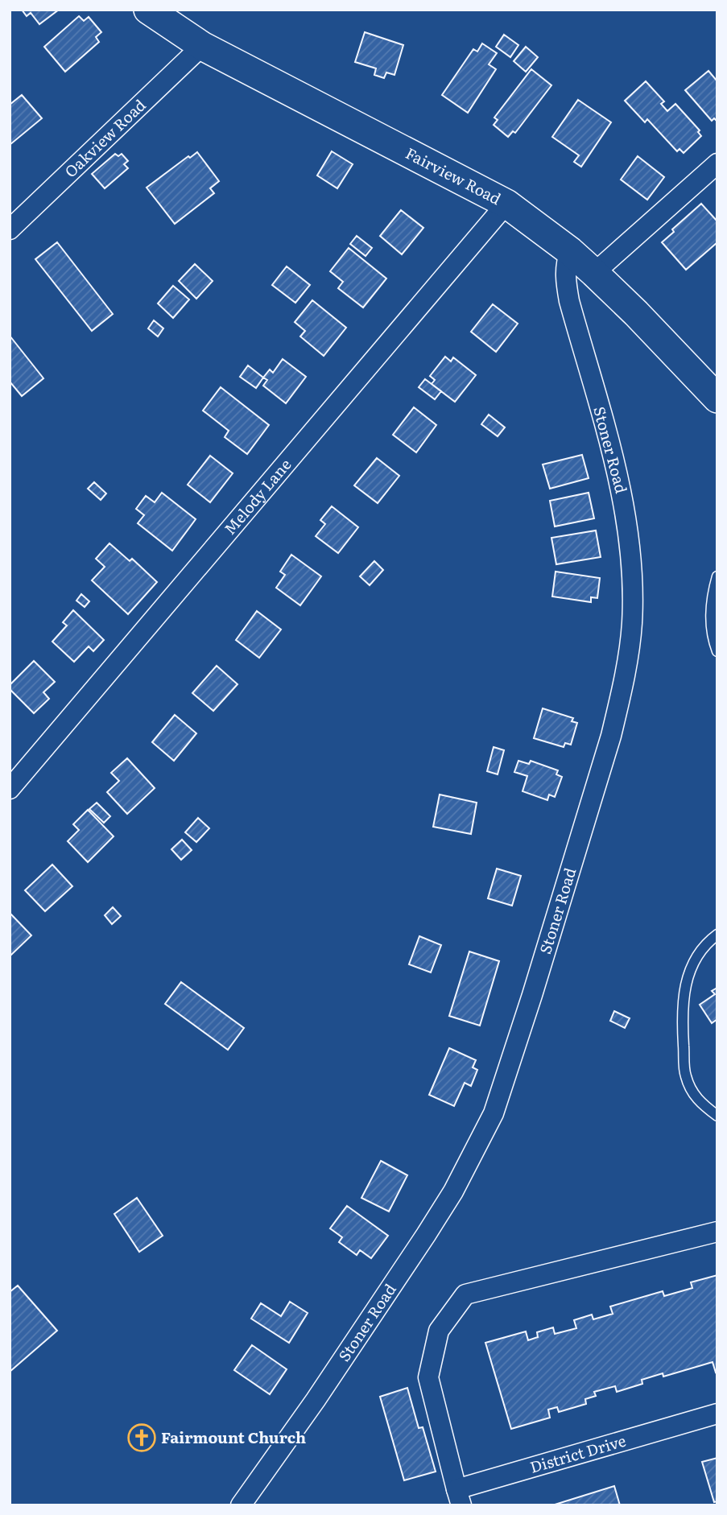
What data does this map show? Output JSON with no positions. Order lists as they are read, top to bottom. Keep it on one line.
{"streets":{"main road":["Fairview Road"],"street":["Oakview Road","Stoner Road","Melody Lane","District Drive"]},"crossings":[["Oakview Road","Fairview Road"],["Fairview Road","Stoner Road"],["Fairview Road","Melody Lane"]],"places":{"church":["Fairmount Church"]}}
